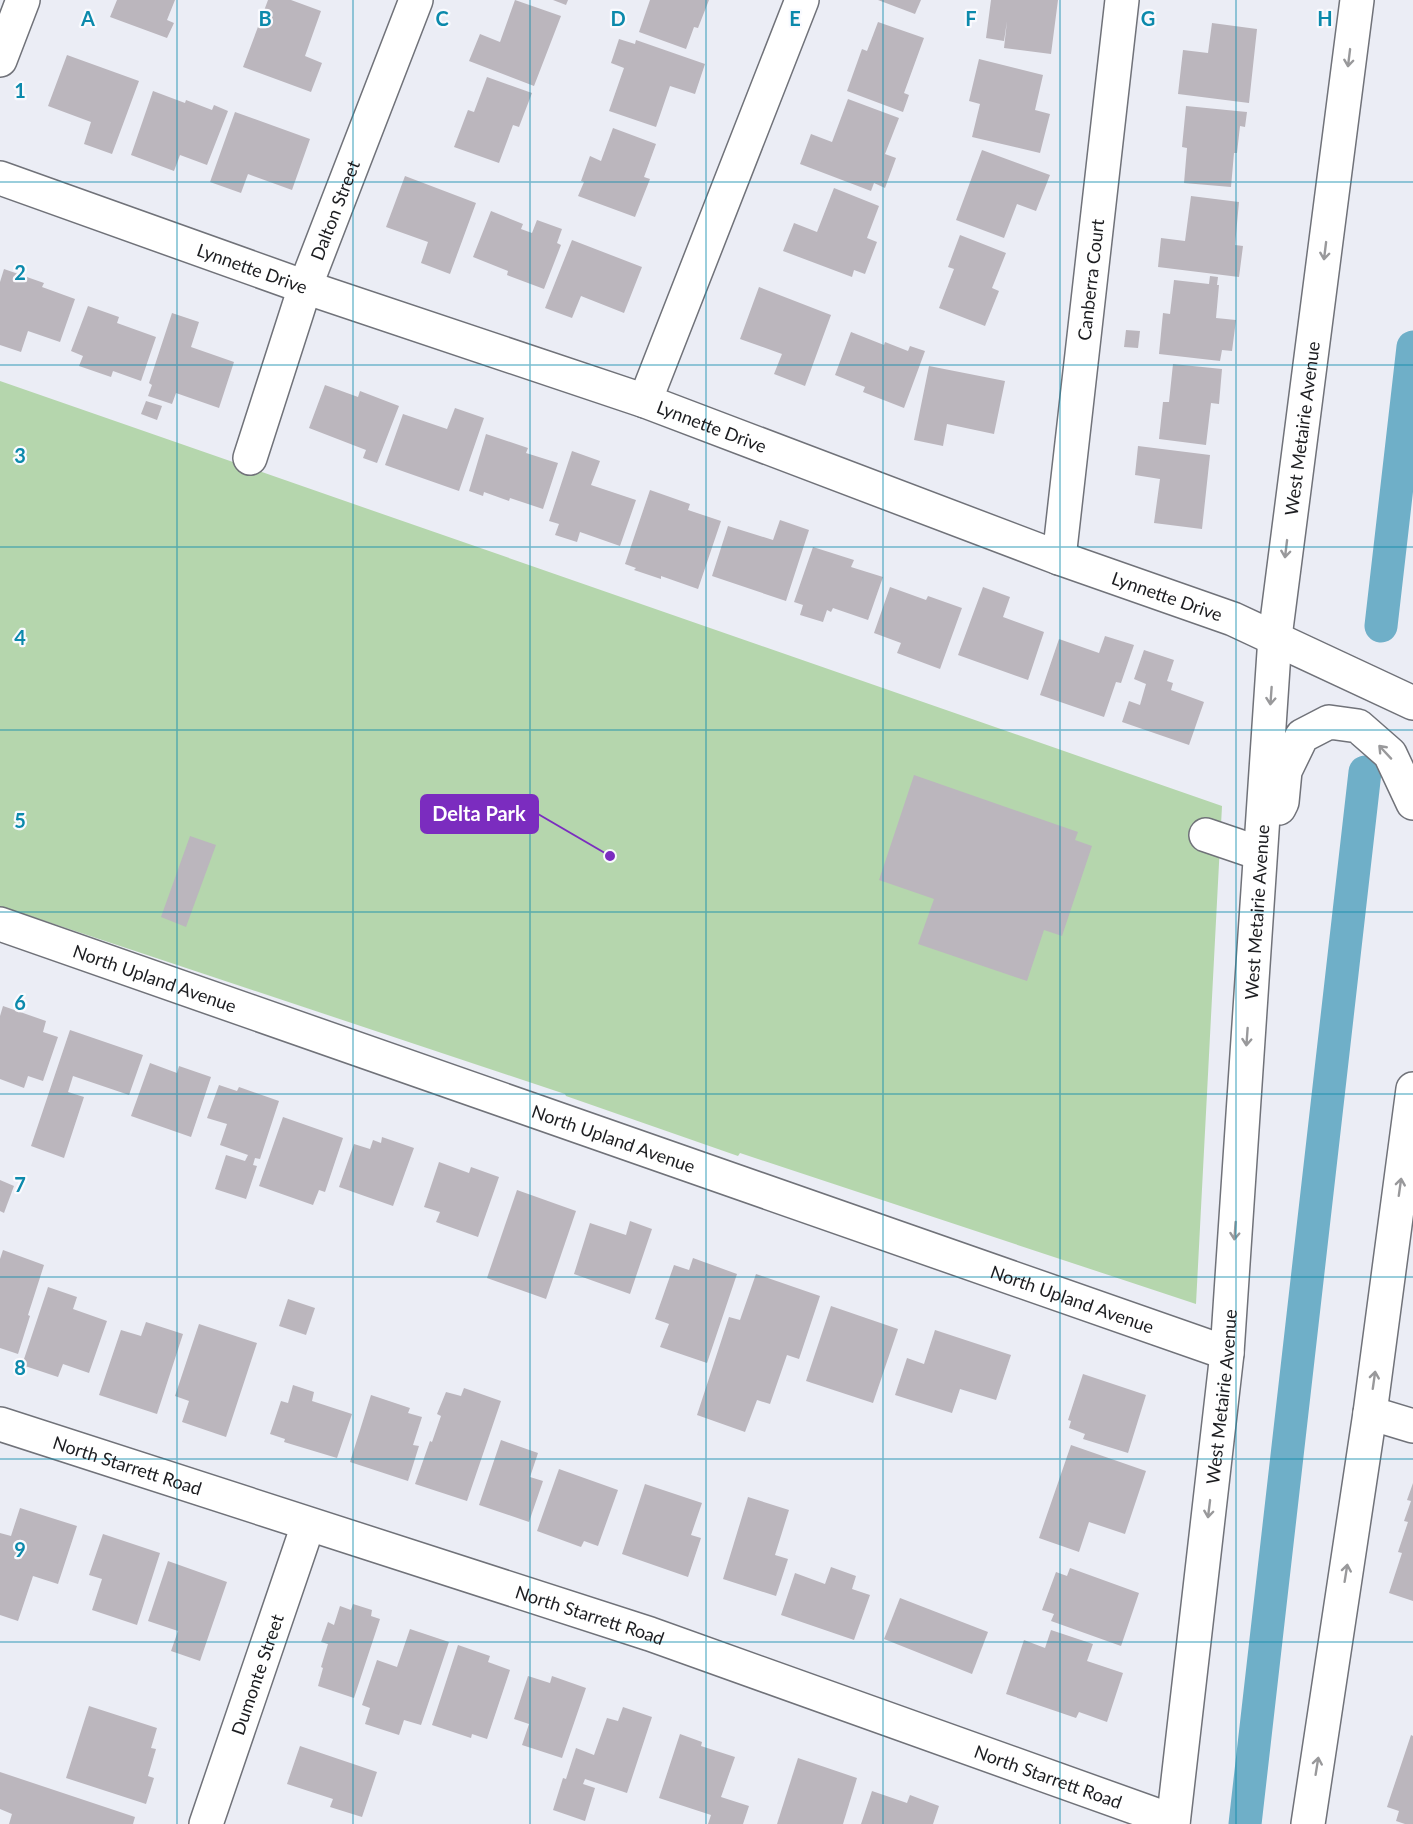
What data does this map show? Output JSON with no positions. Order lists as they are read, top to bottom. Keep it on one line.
{"streets":{"street":["Dalton Street","Lynnette Drive","Canberra Court","West Metairie Avenue","North Upland Avenue","North Starrett Road","Dumonte Street"]},"crossings":[["Dalton Street","Lynnette Drive"],["Lynnette Drive","Canberra Court"],["Lynnette Drive","West Metairie Avenue"],["West Metairie Avenue","North Upland Avenue"],["West Metairie Avenue","North Starrett Road"],["North Starrett Road","Dumonte Street"]],"places":["Delta Park"],"grid":{"columns":["A","B","C","D","E","F","G","H"],"rows":["1","2","3","4","5","6","7","8","9"]}}
